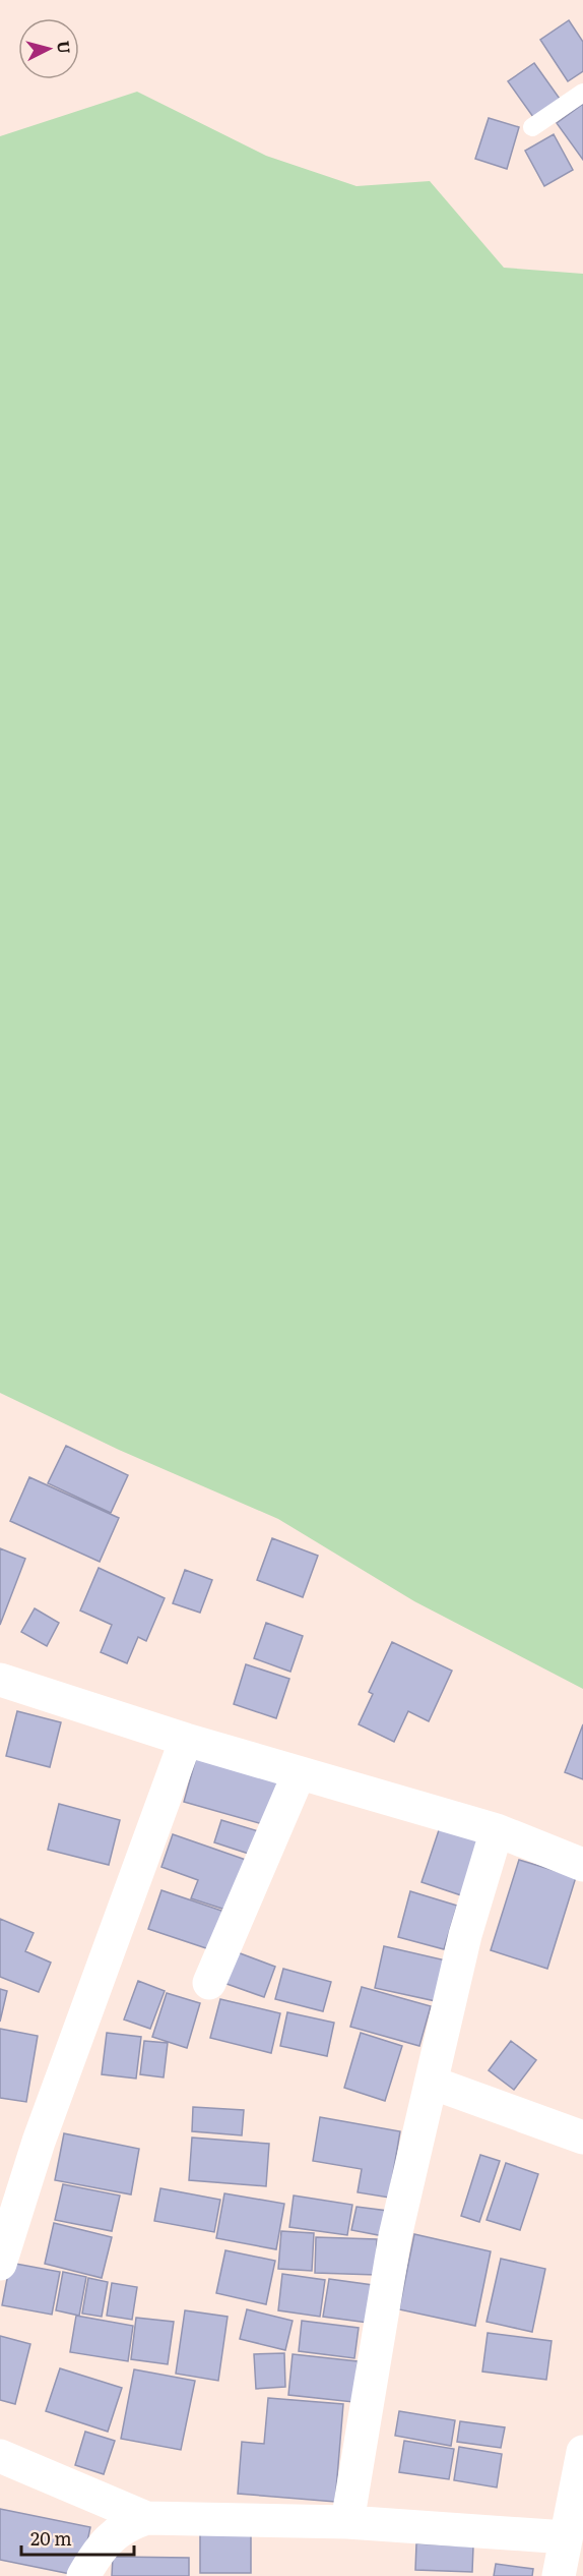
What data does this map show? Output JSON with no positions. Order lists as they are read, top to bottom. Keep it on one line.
{"scale_bar":"20 m","north":"right"}
